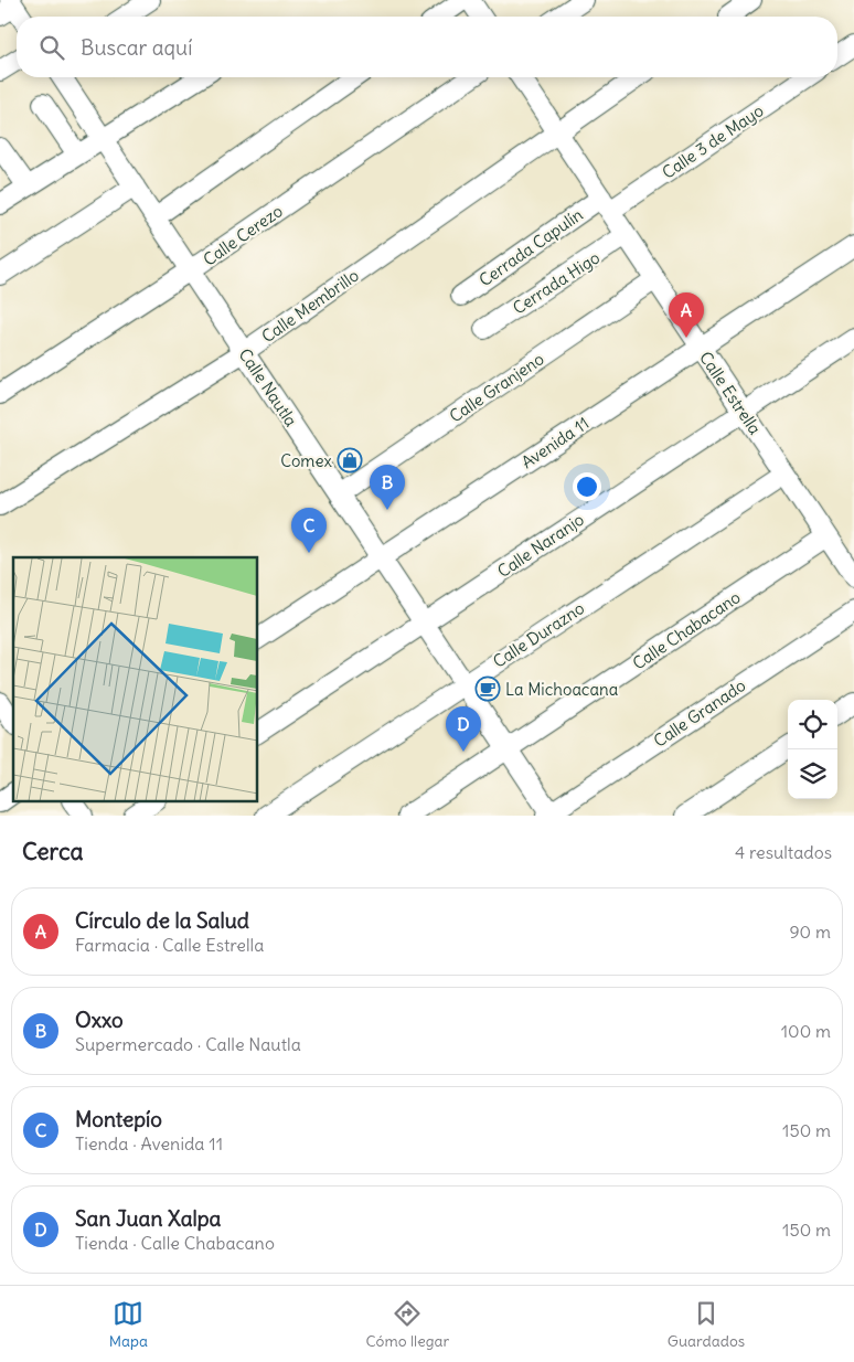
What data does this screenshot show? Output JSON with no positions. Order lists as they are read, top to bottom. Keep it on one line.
{"streets":{"street":["Calle 3 de Mayo","Calle Cerezo","Cerrada Capulín","Cerrada Higo","Calle Membrillo","Calle Nautla","Calle Granjeno","Calle Estrella","Avenida 11","Calle Naranjo","Calle Chabacano","Calle Durazno","Calle Granado"]},"crossings":[["Calle 3 de Mayo","Cerrada Capulín"],["Calle 3 de Mayo","Calle Estrella"],["Calle Cerezo","Calle Nautla"],["Cerrada Capulín","Calle Estrella"],["Cerrada Higo","Calle Estrella"],["Calle Membrillo","Calle Nautla"],["Calle Membrillo","Calle Estrella"],["Calle Nautla","Calle Granjeno"],["Calle Nautla","Avenida 11"],["Calle Nautla","Calle Naranjo"],["Calle Nautla","Calle Chabacano"],["Calle Nautla","Calle Durazno"],["Calle Nautla","Calle Granado"],["Calle Granjeno","Calle Estrella"],["Calle Estrella","Avenida 11"],["Calle Estrella","Calle Naranjo"],["Calle Estrella","Calle Chabacano"],["Calle Estrella","Calle Durazno"]],"places":{"shop":["Comex"],"cafe":["La Michoacana"]},"page":{"search":"Buscar aquí","pins":["A","B","C","D"],"heading":["Cerca","4 resultados"],"list":[{"mark":"A","name":"Círculo de la Salud","note":"Farmacia · Calle Estrella","value":"90 m"},{"mark":"B","name":"Oxxo","note":"Supermercado · Calle Nautla","value":"100 m"},{"mark":"C","name":"Montepío","note":"Tienda · Avenida 11","value":"150 m"},{"mark":"D","name":"San Juan Xalpa","note":"Tienda · Calle Chabacano","value":"150 m"}],"nav":["Mapa","Cómo llegar","Guardados"]}}
